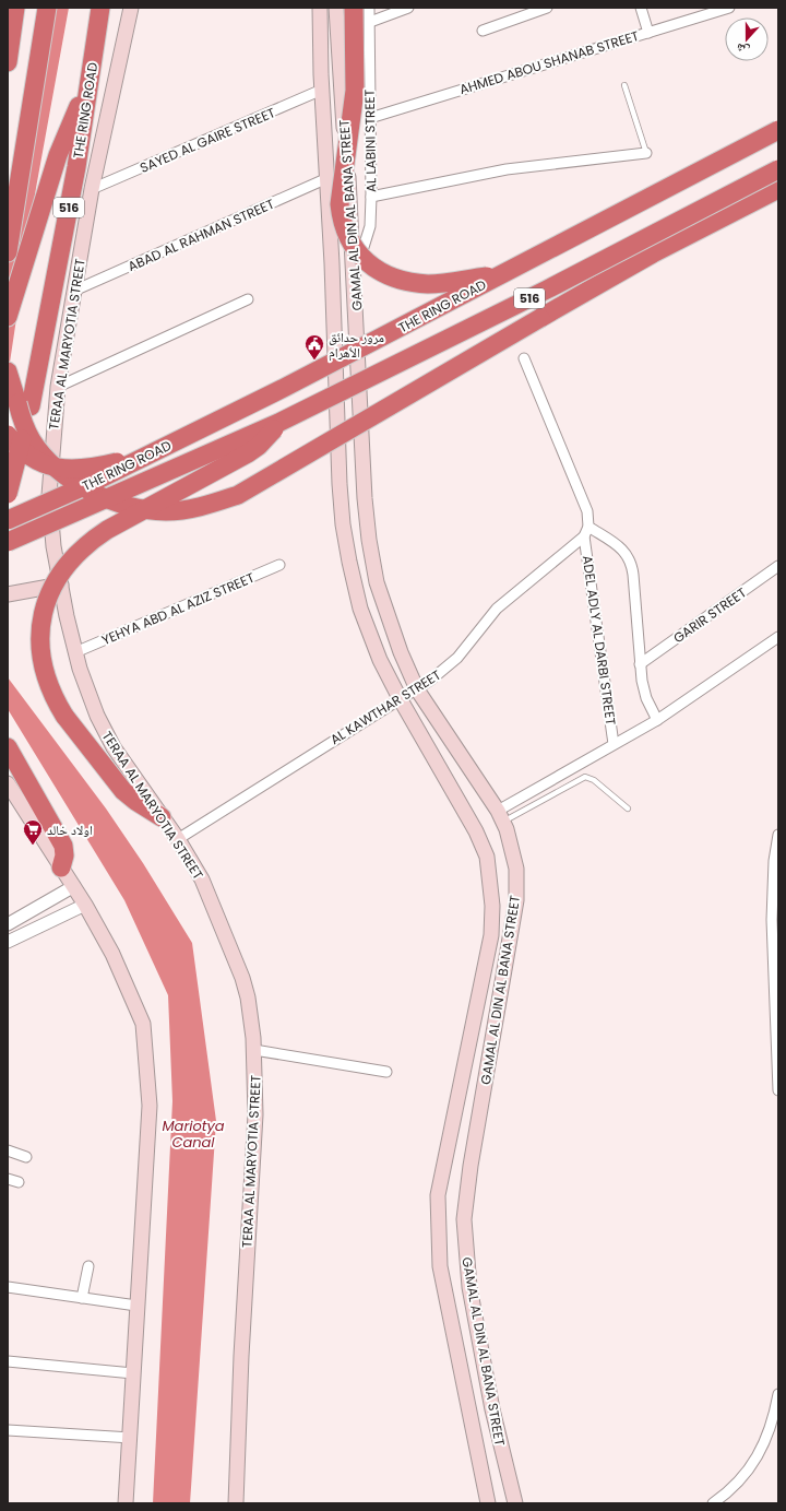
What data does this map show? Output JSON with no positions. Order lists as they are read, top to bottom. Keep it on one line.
{"streets":{"highway":["THE RING ROAD","516"],"main road":["GAMAL AL DIN AL BANA STREET","TERAA AL MARYOTIA STREET"],"street":["AHMED ABOU SHANAB STREET","SAYED AL GAIRE STREET","AL LABINI STREET","ABAD AL RAHMAN STREET","YEHYA ABD AL AZIZ STREET","GARIR STREET","ADEL ADLY AL DARBI STREET","AL KAWTHAR STREET"]},"crossings":[["AHMED ABOU SHANAB STREET","AL LABINI STREET"],["SAYED AL GAIRE STREET","GAMAL AL DIN AL BANA STREET"],["SAYED AL GAIRE STREET","TERAA AL MARYOTIA STREET"],["AL LABINI STREET","GAMAL AL DIN AL BANA STREET"],["GAMAL AL DIN AL BANA STREET","ABAD AL RAHMAN STREET"],["GAMAL AL DIN AL BANA STREET","AL KAWTHAR STREET"],["ABAD AL RAHMAN STREET","TERAA AL MARYOTIA STREET"],["TERAA AL MARYOTIA STREET","YEHYA ABD AL AZIZ STREET"],["TERAA AL MARYOTIA STREET","AL KAWTHAR STREET"],["ADEL ADLY AL DARBI STREET","AL KAWTHAR STREET"]],"water":["Mariotya Canal"],"places":{"public building":["مرور حدائق الأهرام"],"supermarket":["اولاد خالد"]},"north":"bottom"}
